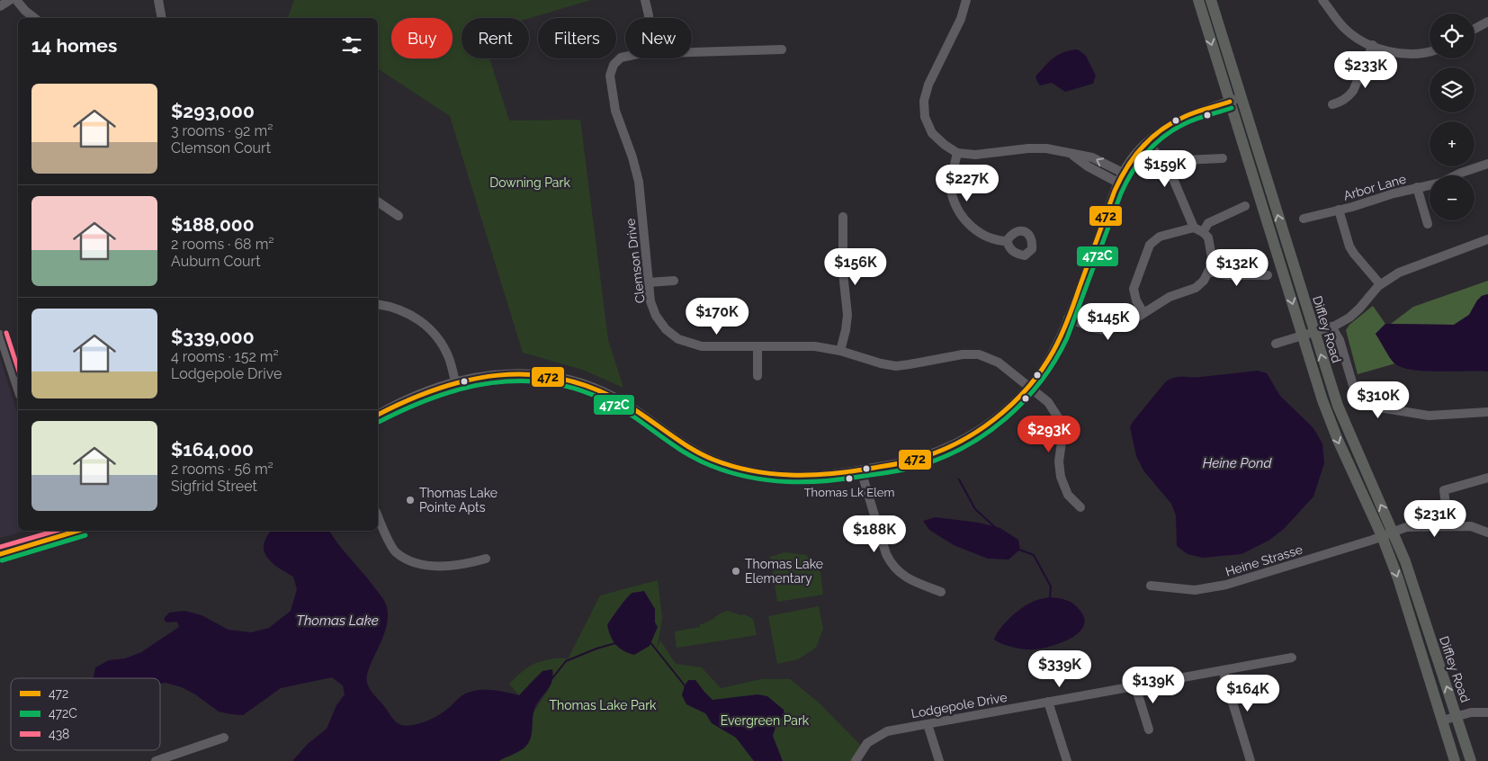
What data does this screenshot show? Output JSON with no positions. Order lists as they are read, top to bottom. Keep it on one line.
{"streets":{"main road":["Diffley Road"],"street":["Arbor Lane","Clemson Drive","Heine Strasse","Lodgepole Drive"]},"crossings":[["Diffley Road","Heine Strasse"]],"water":["Heine Pond","Thomas Lake"],"parks":["Downing Park","Thomas Lake Park","Evergreen Park"],"places":["Thomas Lk Elem","Thomas Lake Pointe Apts","Thomas Lake Elementary"],"lines":["transit line 472","transit line 472C","transit line 438"],"legend":["472","472C","438"],"page":{"map_buttons":["+","−"],"chip":["Buy","Rent","Filters","New"],"heading":"14 homes","price":["$233K","$159K","$227K","$156K","$132K","$170K","$145K","$310K","$293K","$231K","$188K","$339K","$139K","$164K"],"list":[{"name":"$293,000","note":"3 rooms · 92 m² · Clemson Court"},{"name":"$188,000","note":"2 rooms · 68 m² · Auburn Court"},{"name":"$339,000","note":"4 rooms · 152 m² · Lodgepole Drive"},{"name":"$164,000","note":"2 rooms · 56 m² · Sigfrid Street"}]}}
